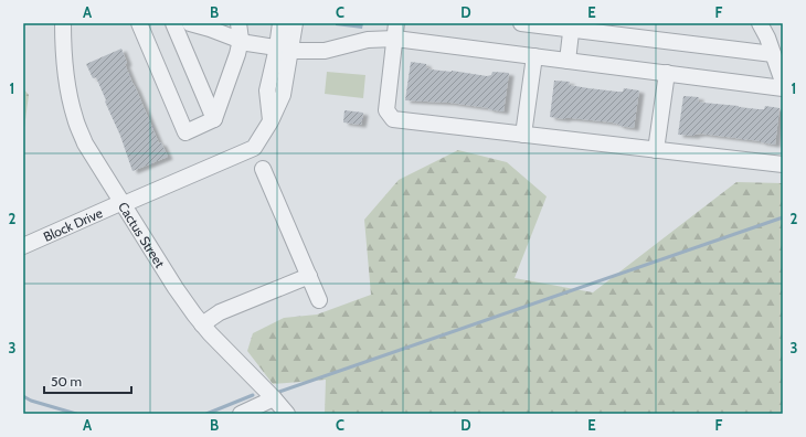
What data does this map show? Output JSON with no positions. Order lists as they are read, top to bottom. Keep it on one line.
{"streets":{"street":["Block Drive","Cactus Street"]},"crossings":[["Block Drive","Cactus Street"]],"scale_bar":"50 m","grid":{"columns":["A","B","C","D","E","F"],"rows":["1","2","3"]}}
